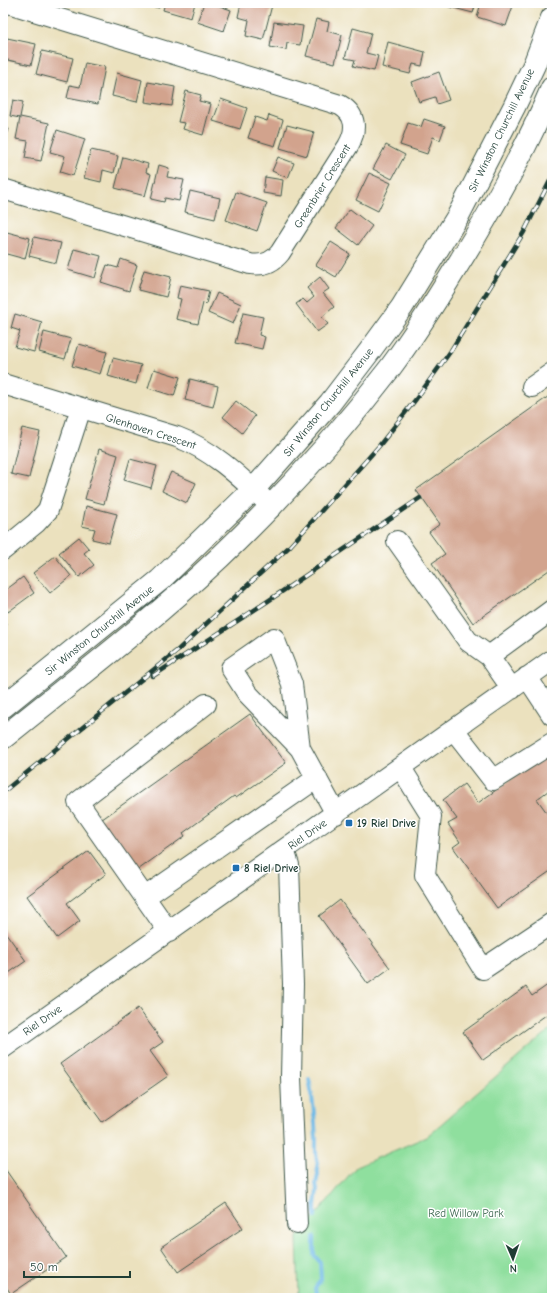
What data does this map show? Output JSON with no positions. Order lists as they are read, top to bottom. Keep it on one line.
{"streets":{"main road":["Sir Winston Churchill Avenue"],"street":["Greenbrier Crescent","Glenhaven Crescent","Riel Drive"]},"crossings":[["Sir Winston Churchill Avenue","Glenhaven Crescent"]],"parks":["Red Willow Park"],"places":{"transit":["19 Riel Drive","8 Riel Drive"]},"scale_bar":"50 m","north":"bottom"}
